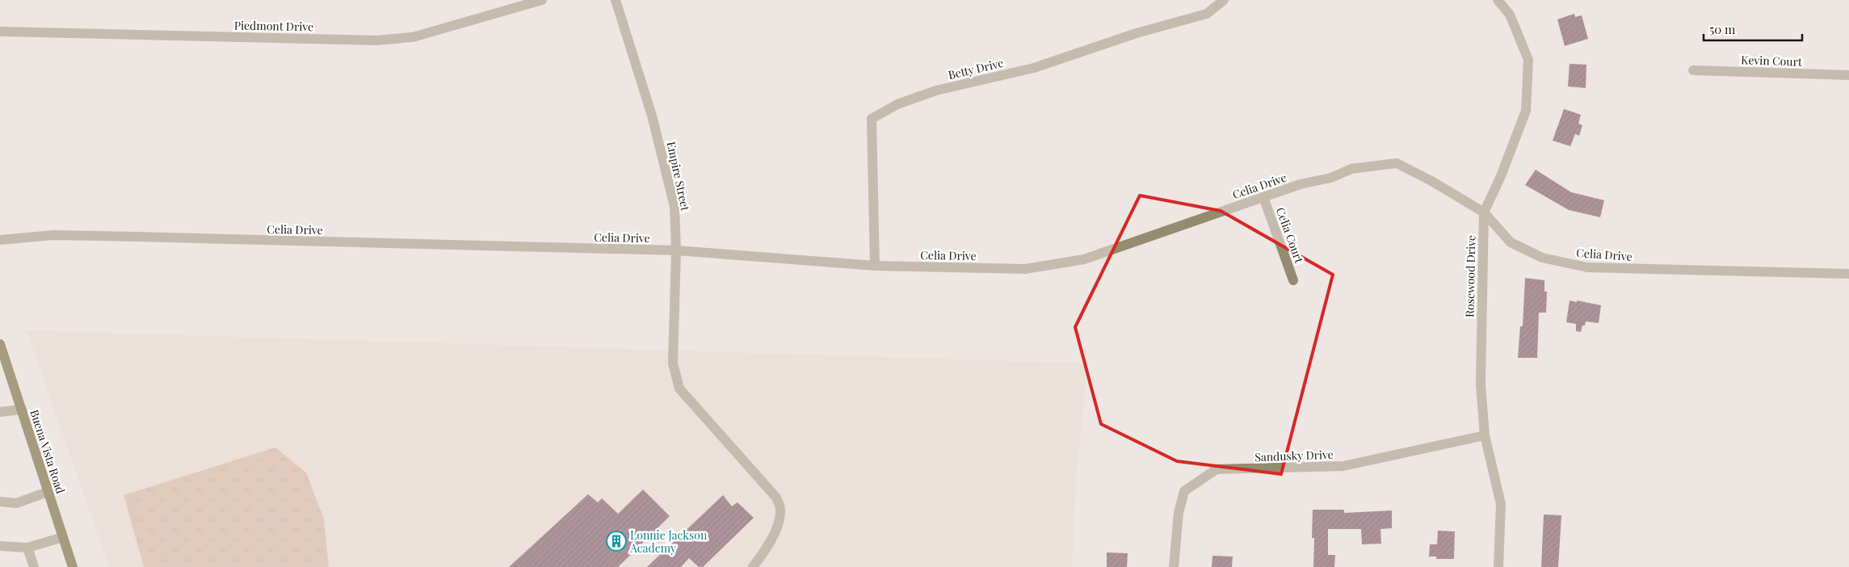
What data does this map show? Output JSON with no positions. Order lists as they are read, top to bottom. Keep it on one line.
{"streets":{"main road":["Buena Vista Road"],"street":["Piedmont Drive","Kevin Court","Betty Drive","Empire Street","Celia Drive","Celia Court","Rosewood Drive","Sandusky Drive"]},"crossings":[["Betty Drive","Celia Drive"],["Empire Street","Celia Drive"],["Celia Drive","Celia Court"],["Celia Drive","Rosewood Drive"],["Rosewood Drive","Sandusky Drive"]],"places":{"building":["Lonnie Jackson Academy"]},"scale_bar":"50 m"}
